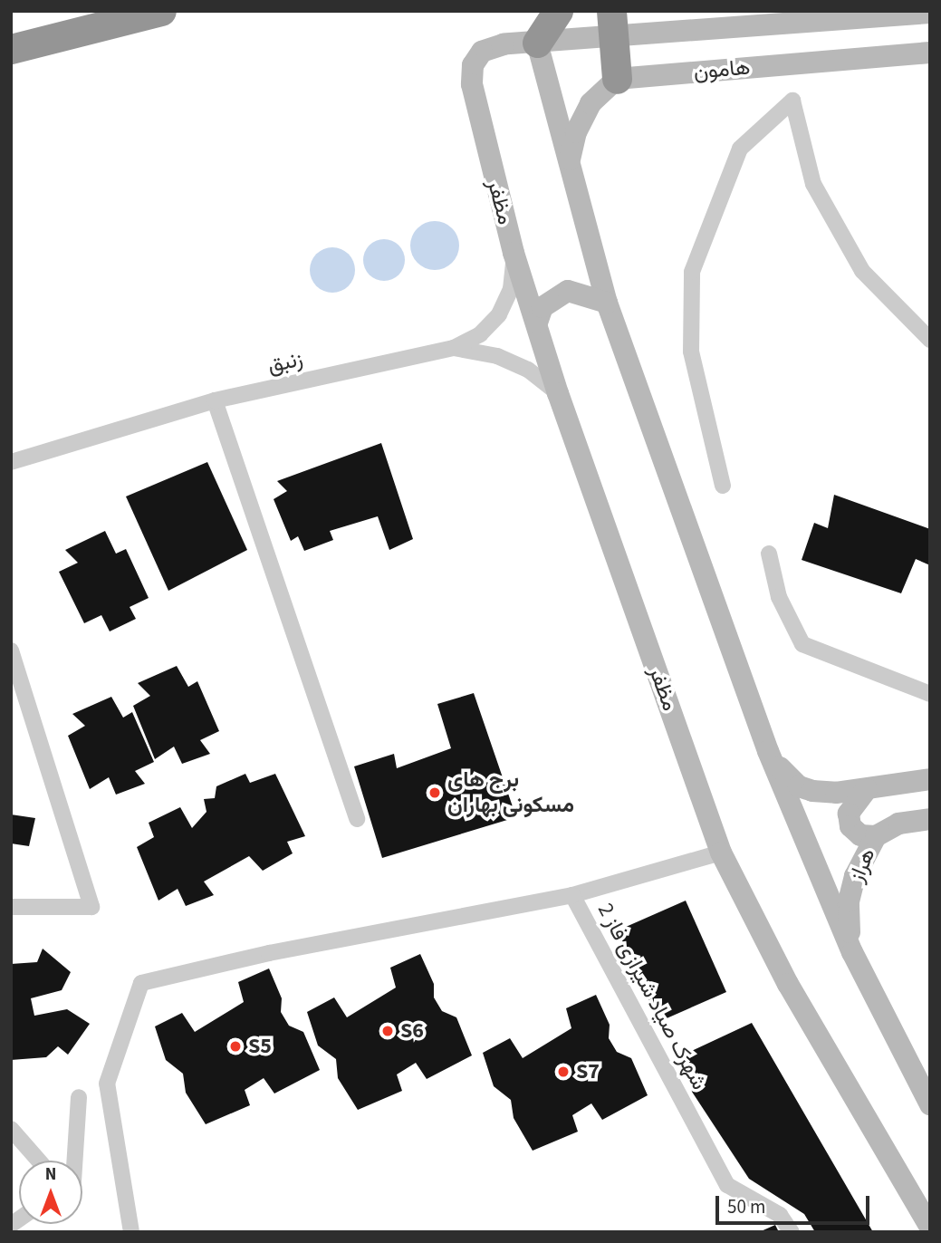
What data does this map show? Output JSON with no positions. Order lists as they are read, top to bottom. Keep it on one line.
{"streets":{"street":["هامون","مظفر","زنبق","هراز","شهرک صیاد شیرازی فاز 2"]},"crossings":[["هامون","مظفر"],["مظفر","زنبق"],["مظفر","شهرک صیاد شیرازی فاز 2"]],"places":["برج های مسکونی بهاران","S6","S5","S7"],"scale_bar":"50 m","north":"top"}
